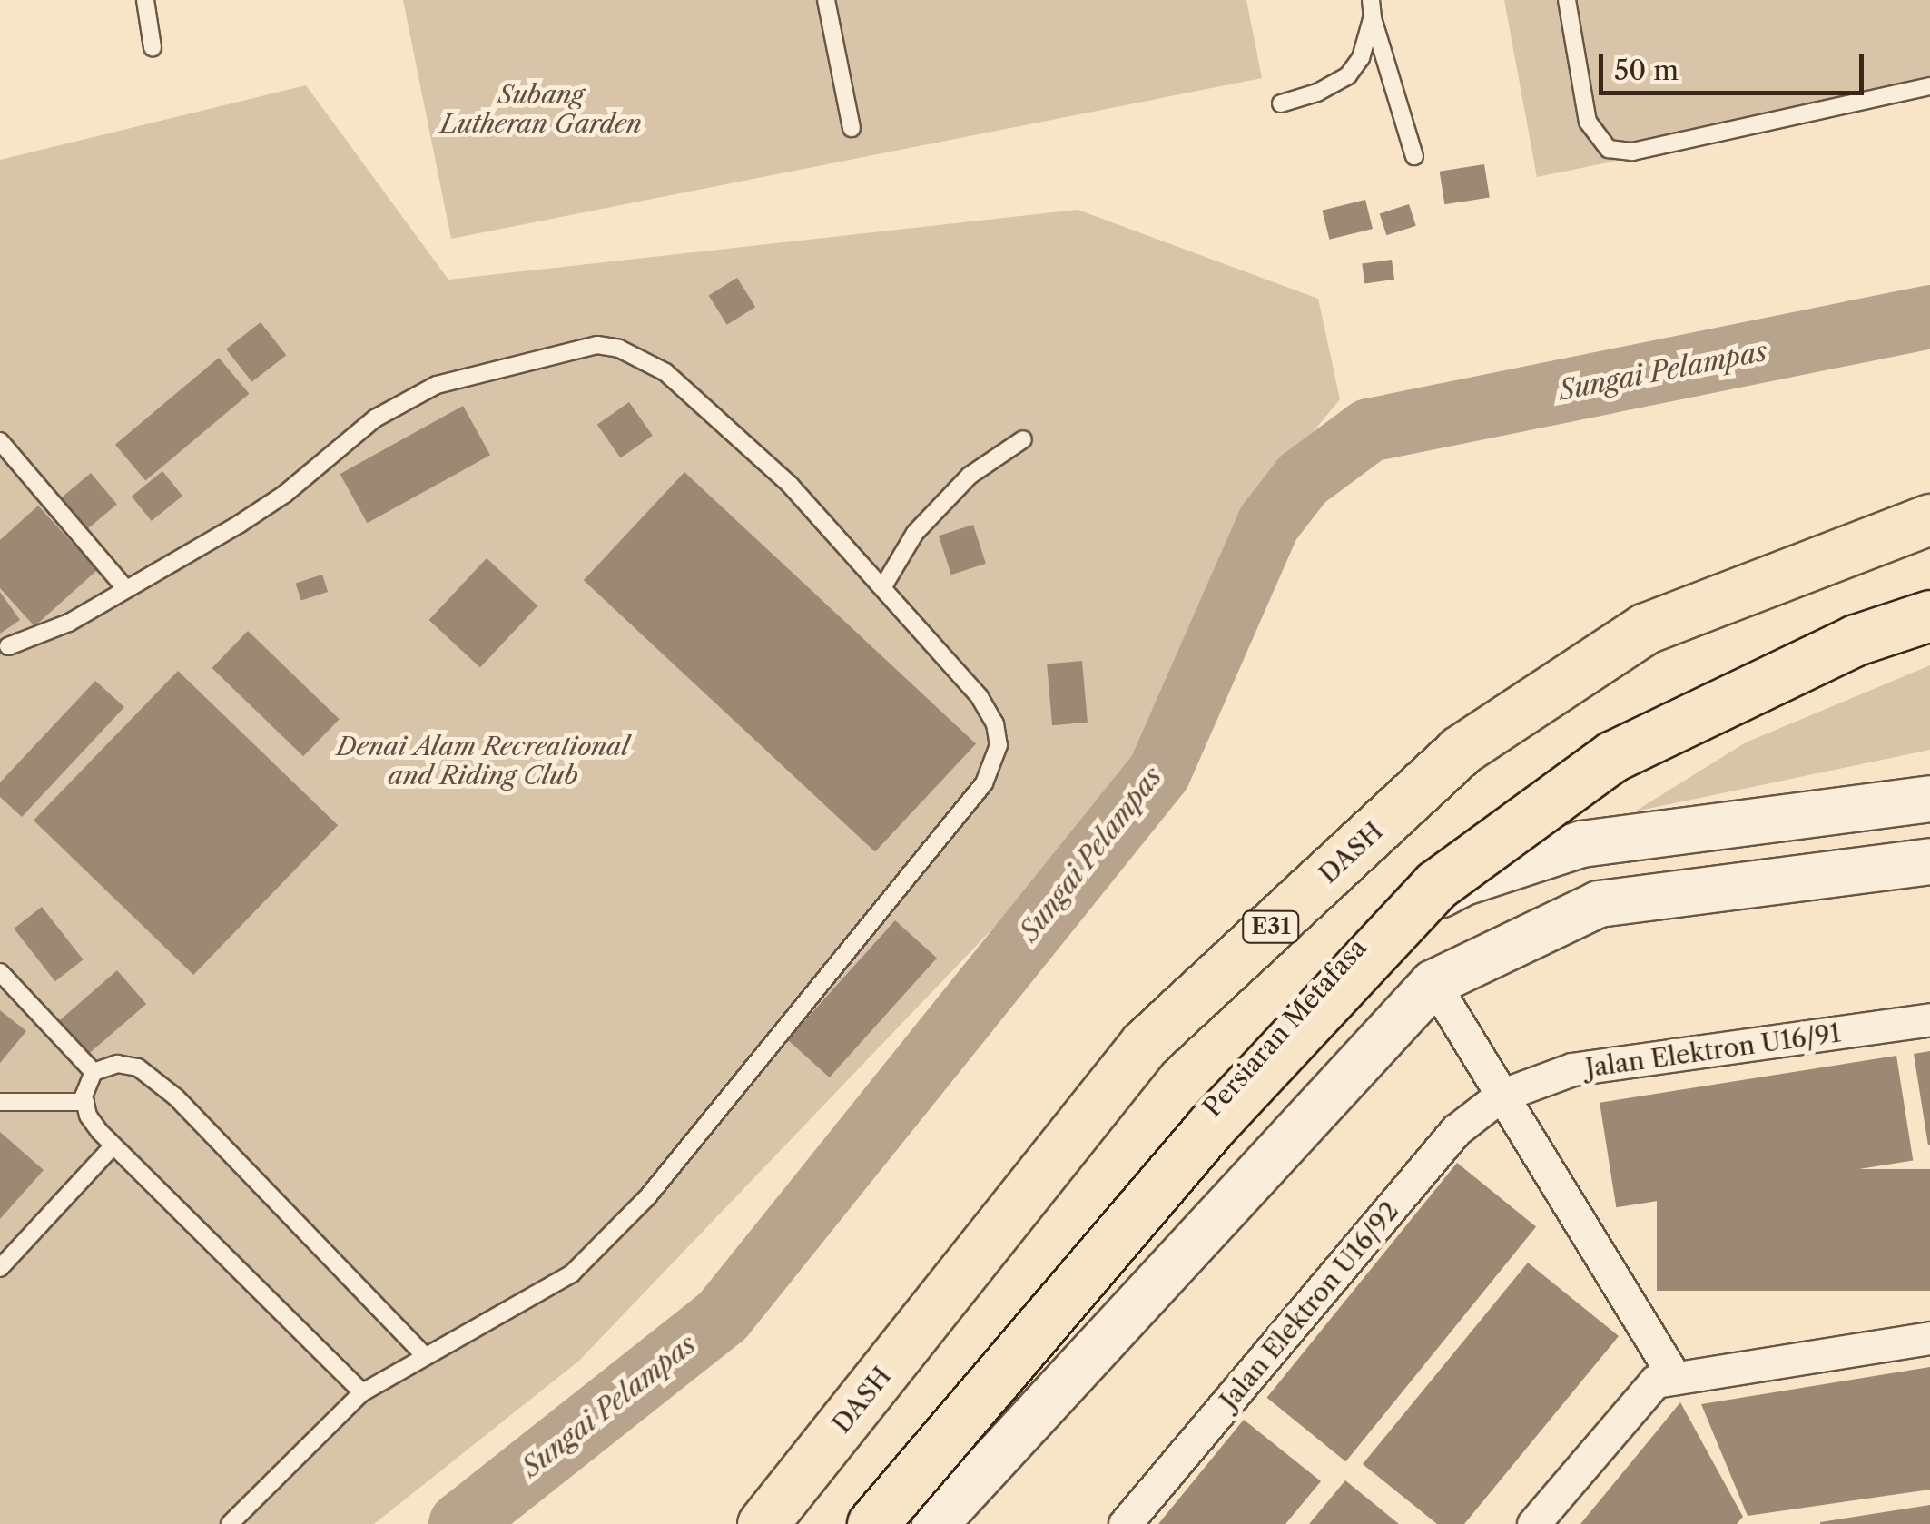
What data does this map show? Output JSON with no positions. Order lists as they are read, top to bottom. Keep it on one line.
{"streets":{"highway":["DASH","E31"],"street":["Persiaran Metafasa","Jalan Elektron U16/91","Jalan Elektron U16/92"]},"crossings":[["Jalan Elektron U16/91","Jalan Elektron U16/92"]],"water":["Sungai Pelampas"],"parks":["Subang Lutheran Garden","Denai Alam Recreational and Riding Club"],"scale_bar":"50 m"}
